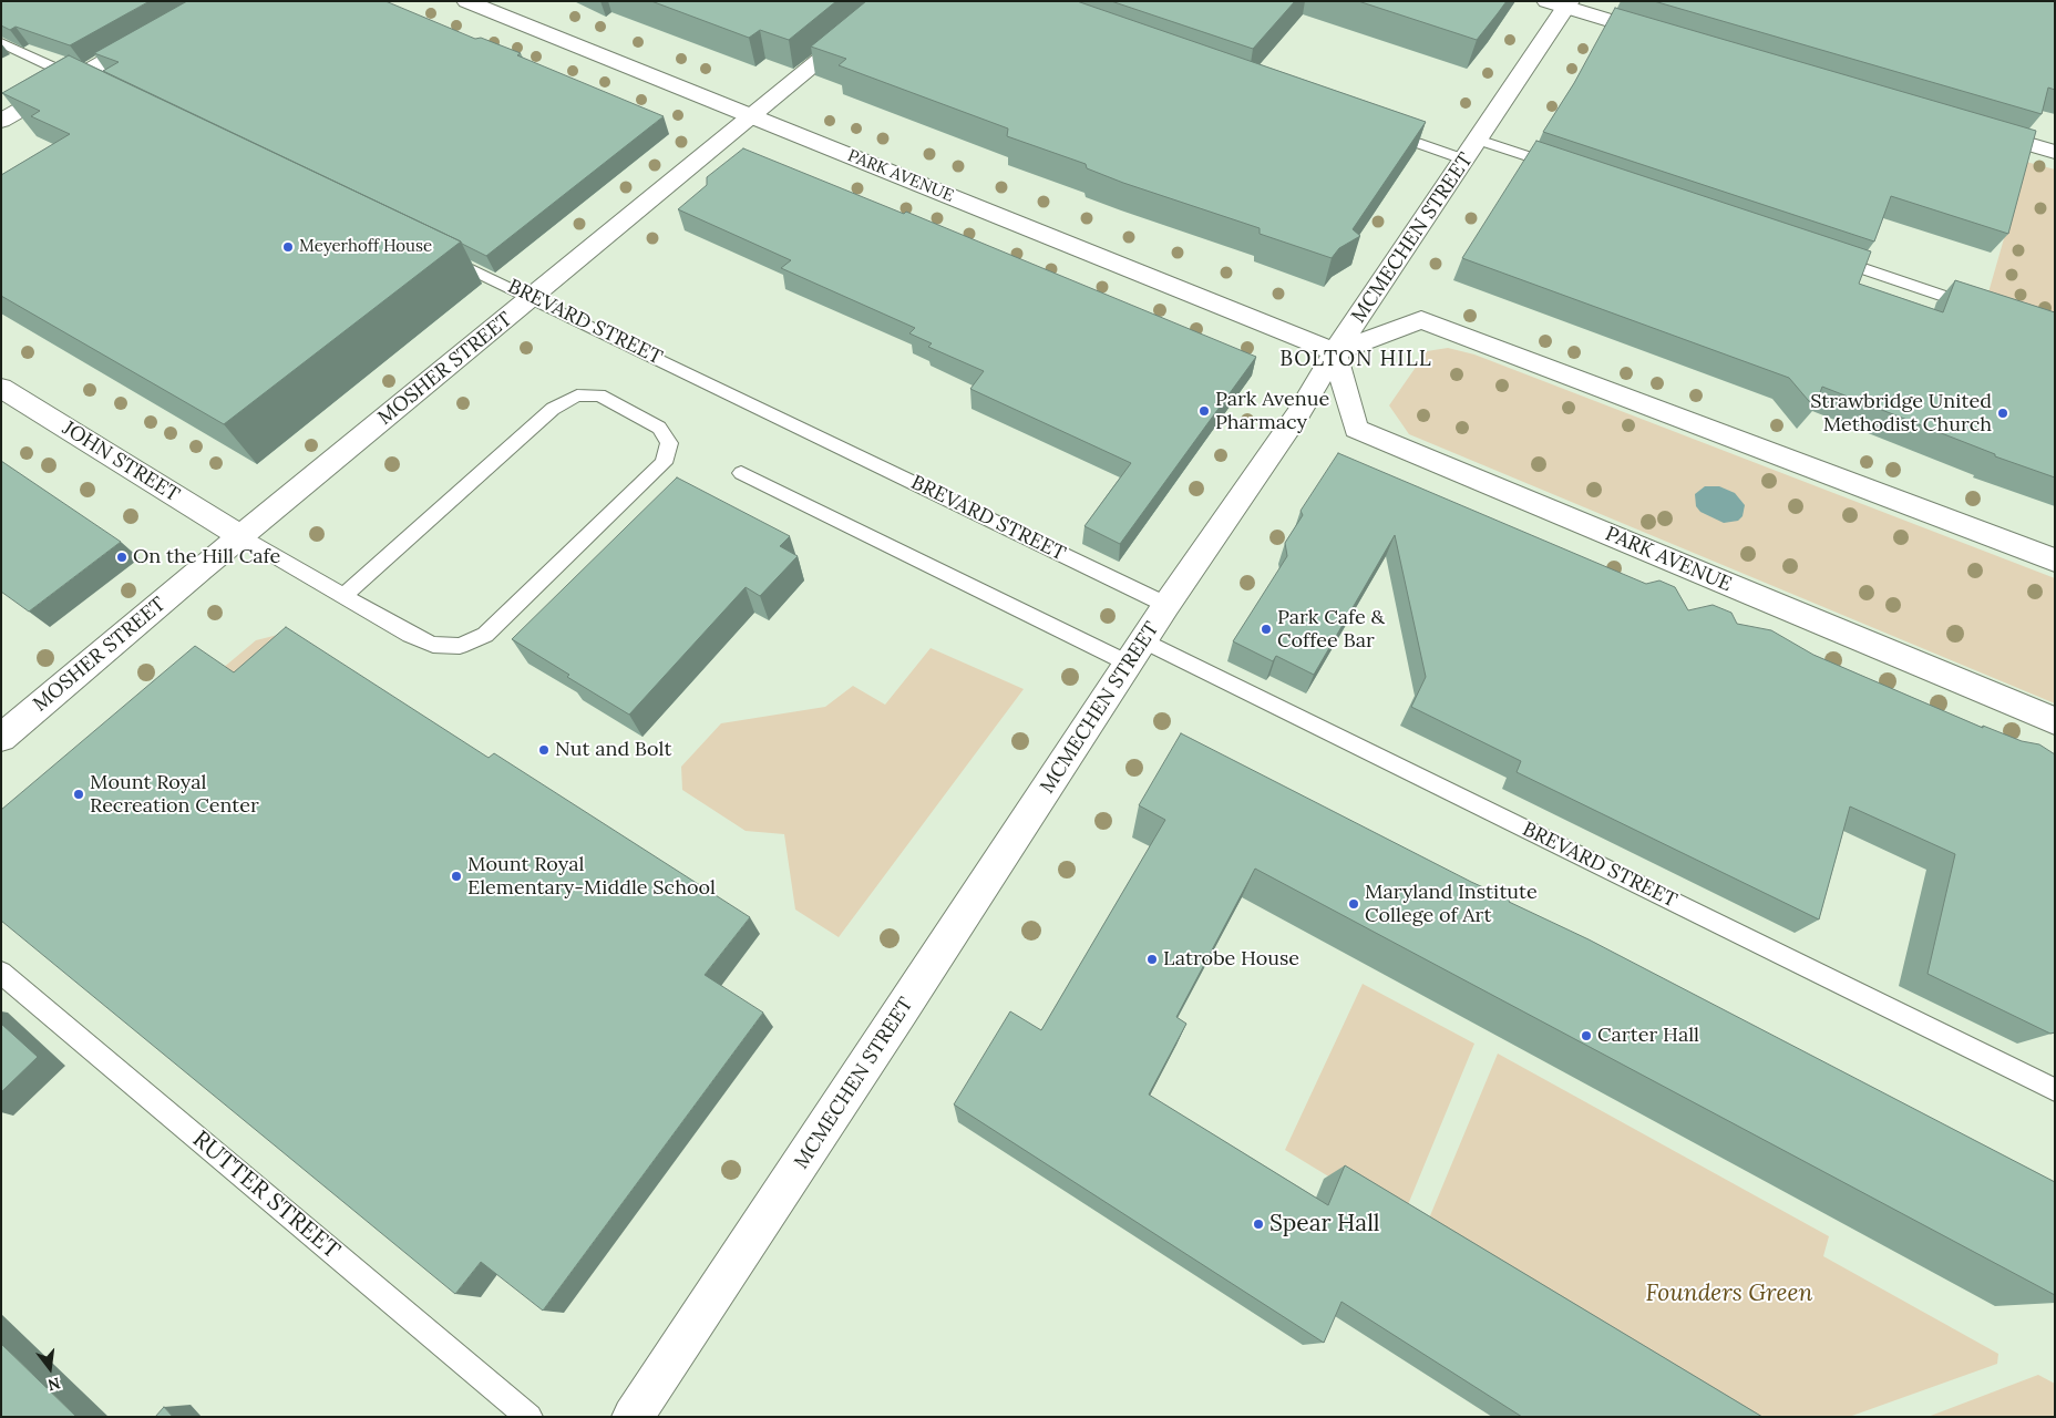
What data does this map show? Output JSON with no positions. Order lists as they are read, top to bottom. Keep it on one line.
{"streets":{"street":["PARK AVENUE","MCMECHEN STREET","MOSHER STREET","JOHN STREET"],"lane":["BREVARD STREET","RUTTER STREET"]},"crossings":[["PARK AVENUE","MCMECHEN STREET"],["PARK AVENUE","MOSHER STREET"],["MCMECHEN STREET","BREVARD STREET"],["BREVARD STREET","MOSHER STREET"],["MOSHER STREET","JOHN STREET"]],"districts":["BOLTON HILL"],"parks":["Founders Green"],"places":["Meyerhoff House","Park Avenue Pharmacy","Strawbridge United Methodist Church","On the Hill Cafe","Park Cafe & Coffee Bar","Nut and Bolt","Mount Royal Recreation Center","Mount Royal Elementary-Middle School","Maryland Institute College of Art","Latrobe House","Carter Hall","Spear Hall"],"north":"bottom"}
